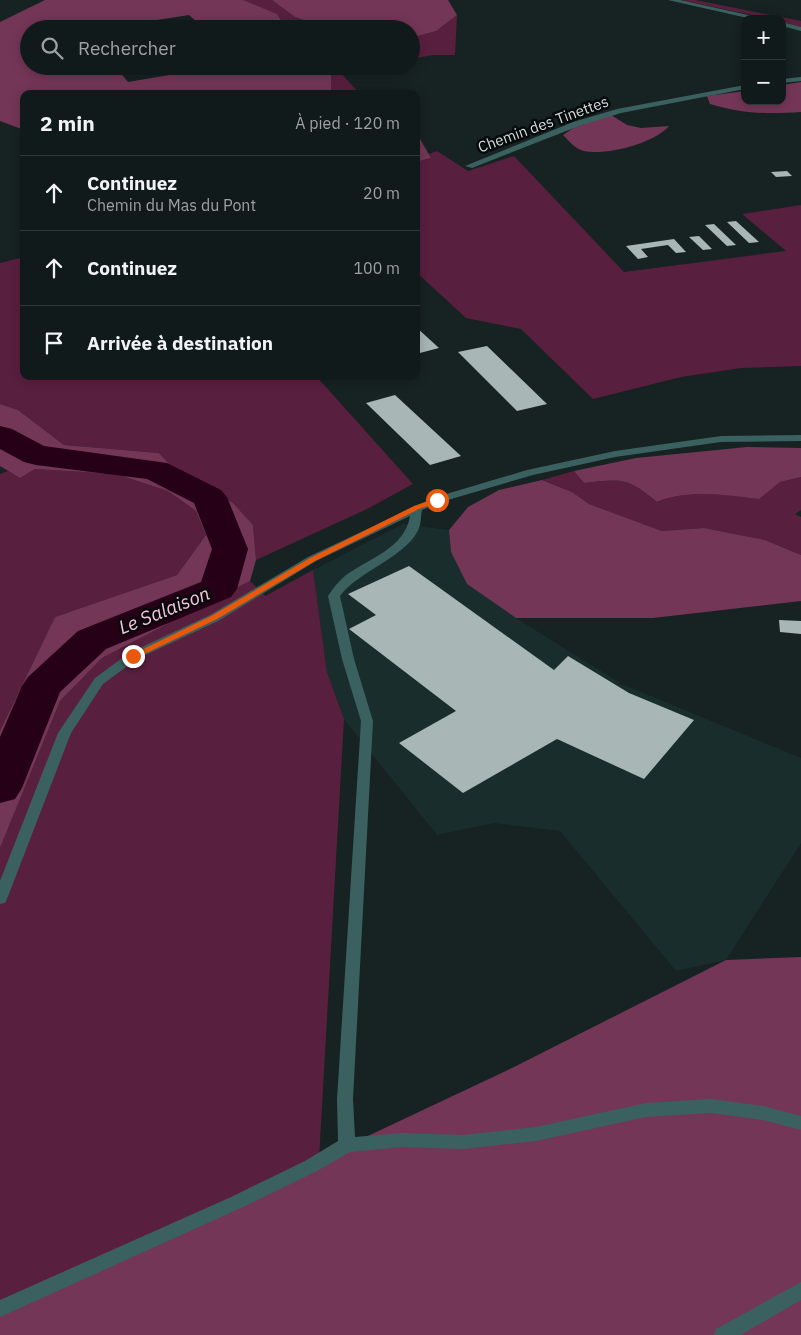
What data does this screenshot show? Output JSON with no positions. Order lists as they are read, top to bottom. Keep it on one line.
{"streets":{"street":["Chemin des Tinettes"]},"water":["Le Salaison"],"page":{"map_buttons":["+","−"],"search":"Rechercher","heading":["2 min","À pied · 120 m"],"list":[["Continuez","Chemin du Mas du Pont","20 m"],["Continuez","100 m"],"Arrivée à destination"]}}
